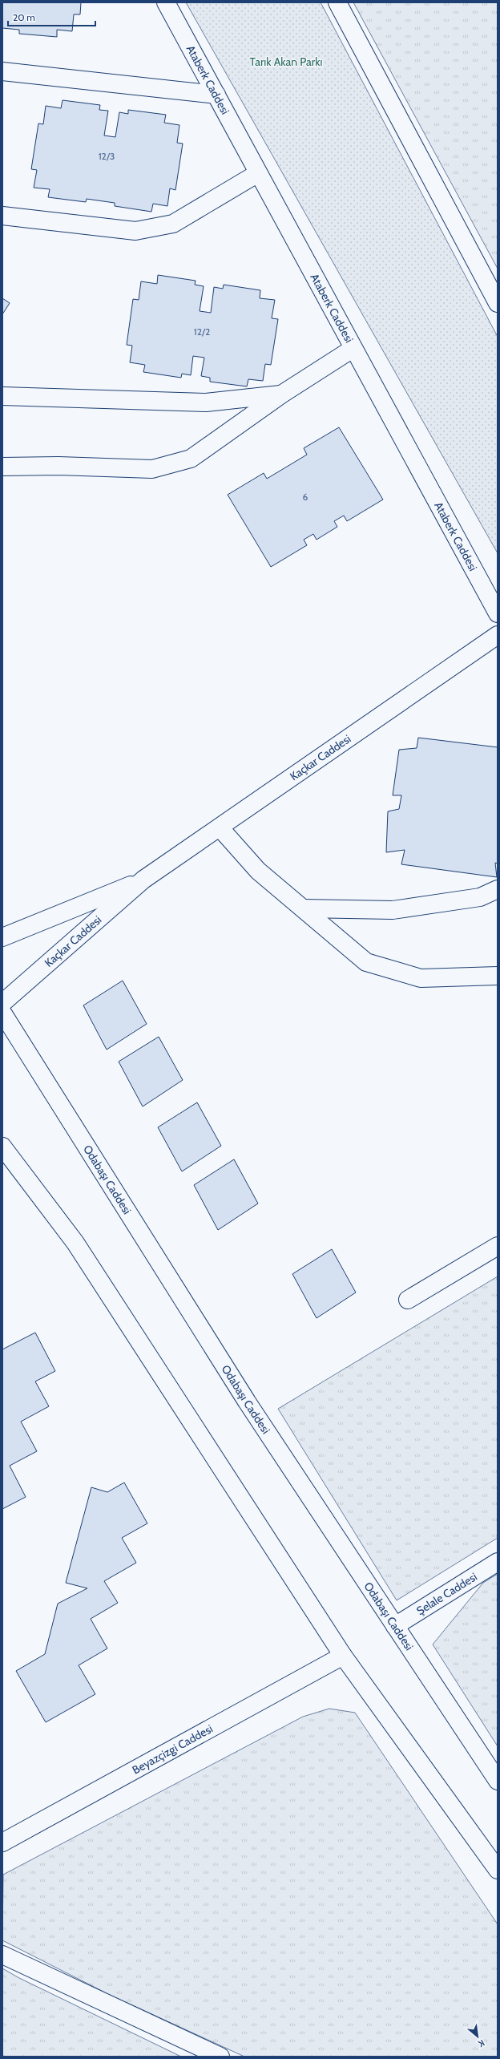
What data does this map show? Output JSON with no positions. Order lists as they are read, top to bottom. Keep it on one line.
{"streets":{"street":["Ataberk Caddesi","Kaçkar Caddesi","Odabaşı Caddesi","Şelale Caddesi","Beyazçizgi Caddesi"]},"crossings":[["Odabaşı Caddesi","Şelale Caddesi"]],"parks":["Tarık Akan Parkı"],"house_numbers":["12/3","12/2","6"],"scale_bar":"20 m","north":"bottom right"}
